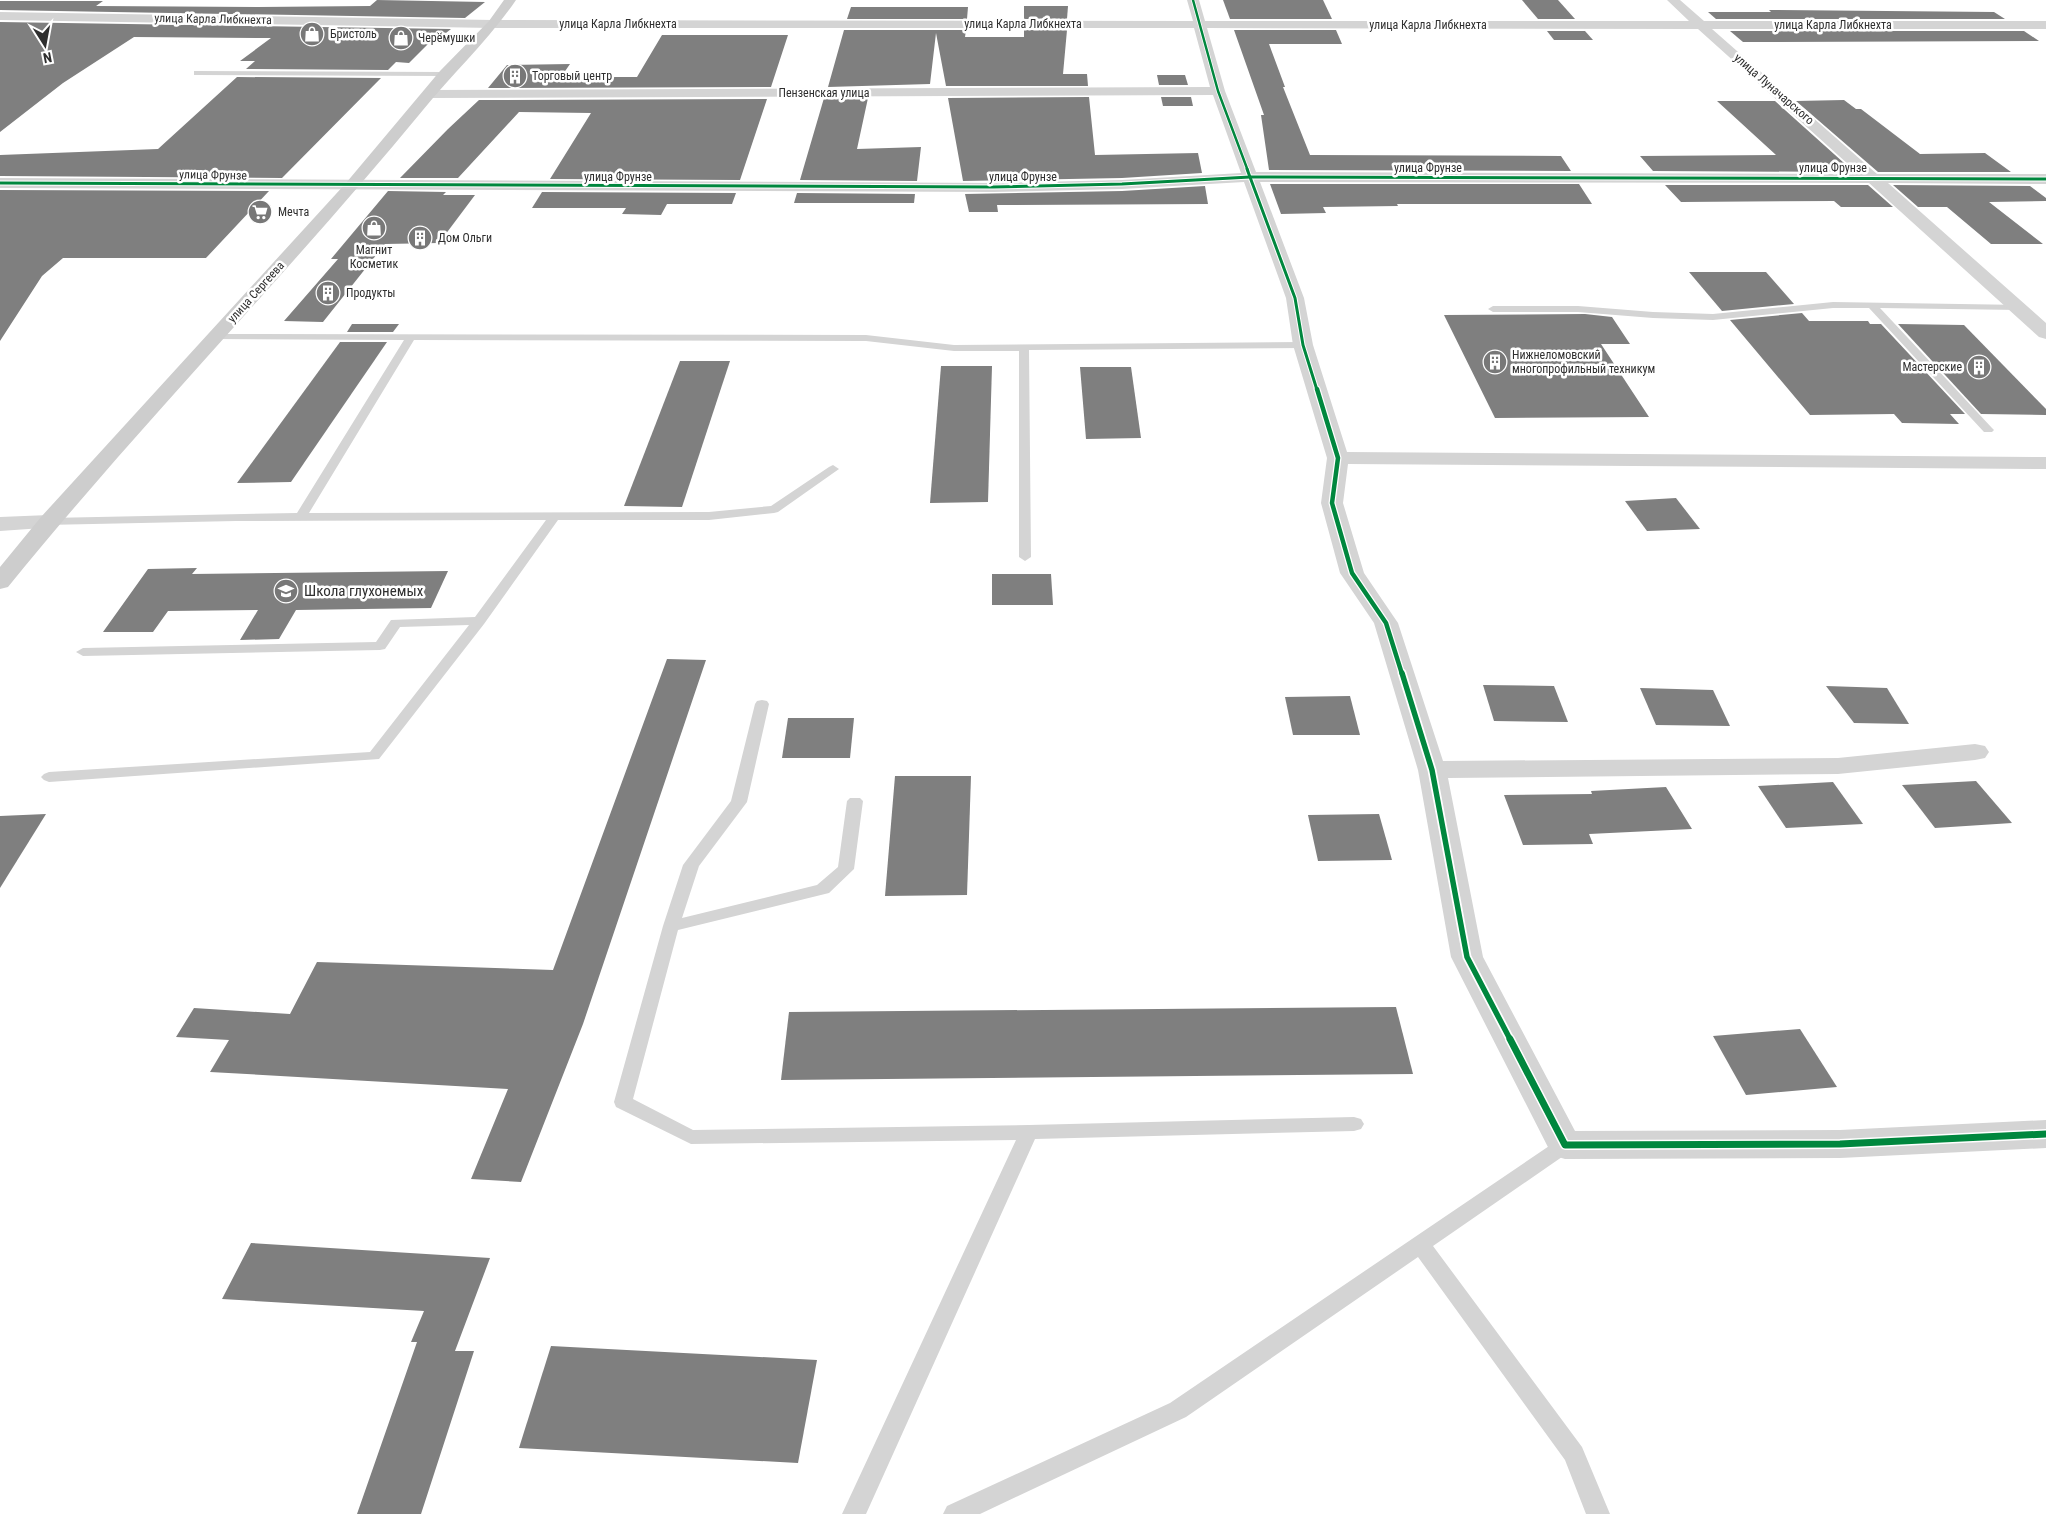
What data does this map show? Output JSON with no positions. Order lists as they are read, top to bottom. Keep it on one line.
{"streets":{"main road":["улица Сергеева"],"street":["улица Карла Либкнехта","улица Луначарского","Пензенская улица","улица Фрунзе"]},"crossings":[["улица Карла Либкнехта","улица Луначарского"],["улица Карла Либкнехта","улица Сергеева"],["улица Луначарского","улица Фрунзе"],["Пензенская улица","улица Сергеева"],["улица Фрунзе","улица Сергеева"]],"places":{"shop":["Бристоль","Черёмушки","Магнит Косметик"],"building":["Торговый центр","Дом Ольги","Продукты","Нижнеломовский многопрофильный техникум","Мастерские"],"supermarket":["Мечта"],"school or university":["Школа глухонемых"]},"north":"bottom"}
